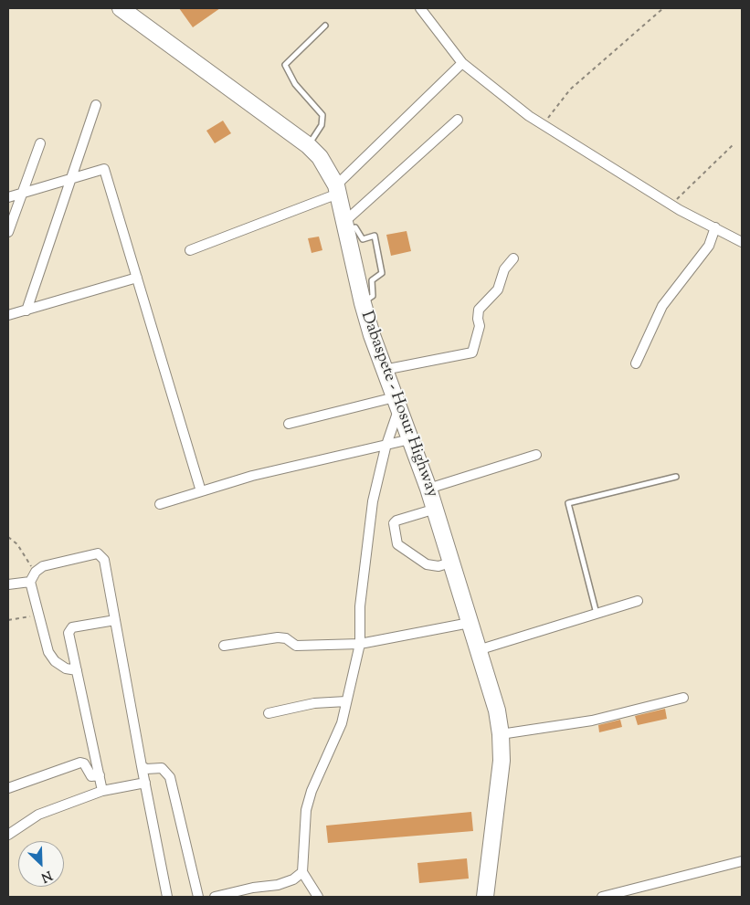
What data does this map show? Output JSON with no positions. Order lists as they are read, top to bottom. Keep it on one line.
{"streets":{"highway":["Dabaspete - Hosur Highway"]},"north":"bottom right"}
